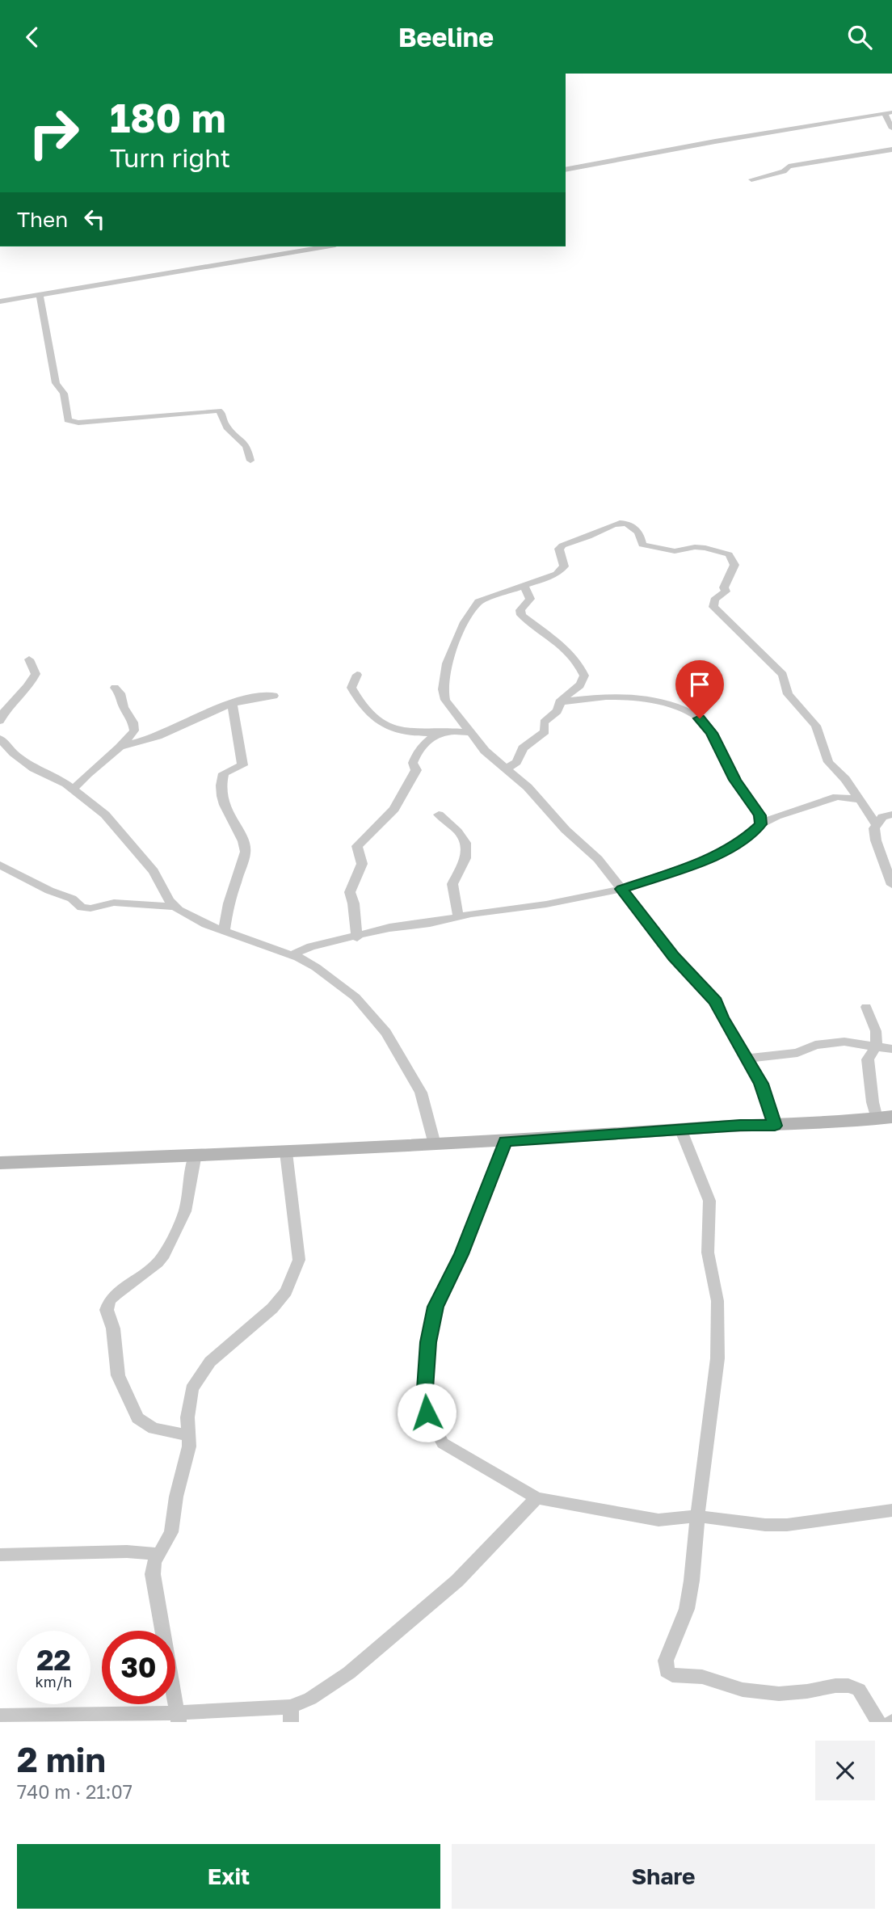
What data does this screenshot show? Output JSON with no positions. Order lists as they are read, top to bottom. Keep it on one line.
{"page":{"header":"Beeline","turn":["180 m","Turn right"],"then":"Then","speed":"22 km/h","limit":"30","heading":["2 min","740 m · 21:07"],"buttons":["Exit","Share"]}}
